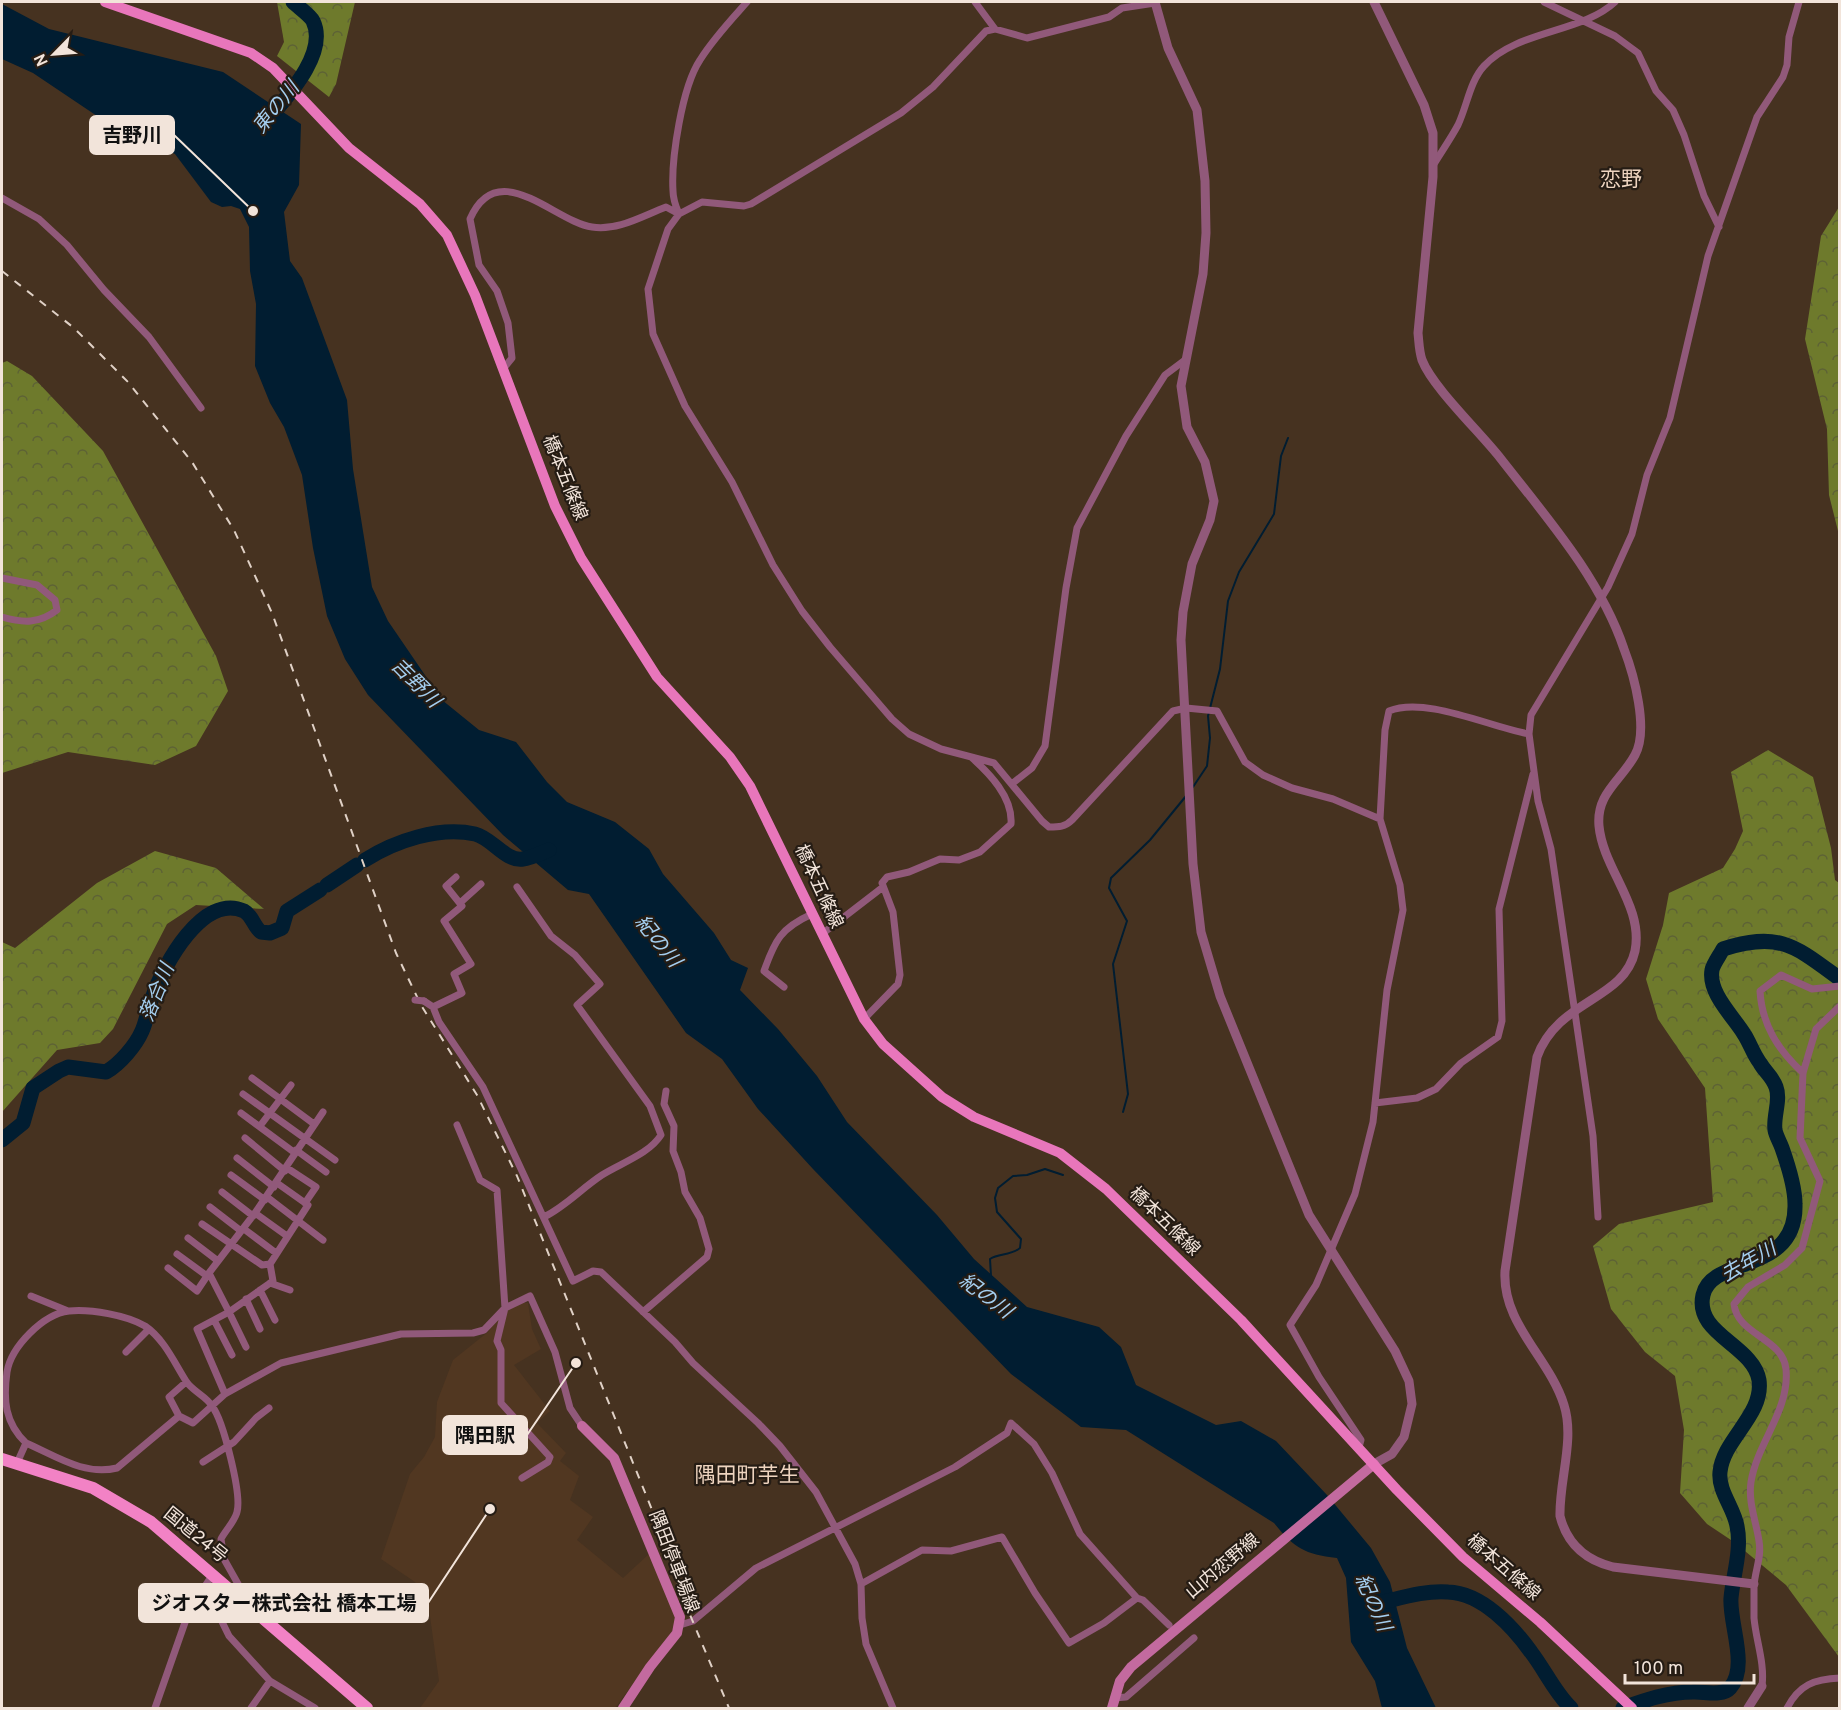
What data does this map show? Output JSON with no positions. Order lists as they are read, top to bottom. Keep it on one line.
{"streets":{"highway":["国道24号"],"main road":["橋本五條線","隅田停車場線","山内恋野線"]},"crossings":[["橋本五條線","山内恋野線"]],"districts":["恋野","隅田町芋生"],"water":["東の川","吉野川","紀の川","落合川","去年川"],"places":["吉野川","隅田駅","ジオスター株式会社 橋本工場"],"scale_bar":"100 m","north":"bottom left"}
